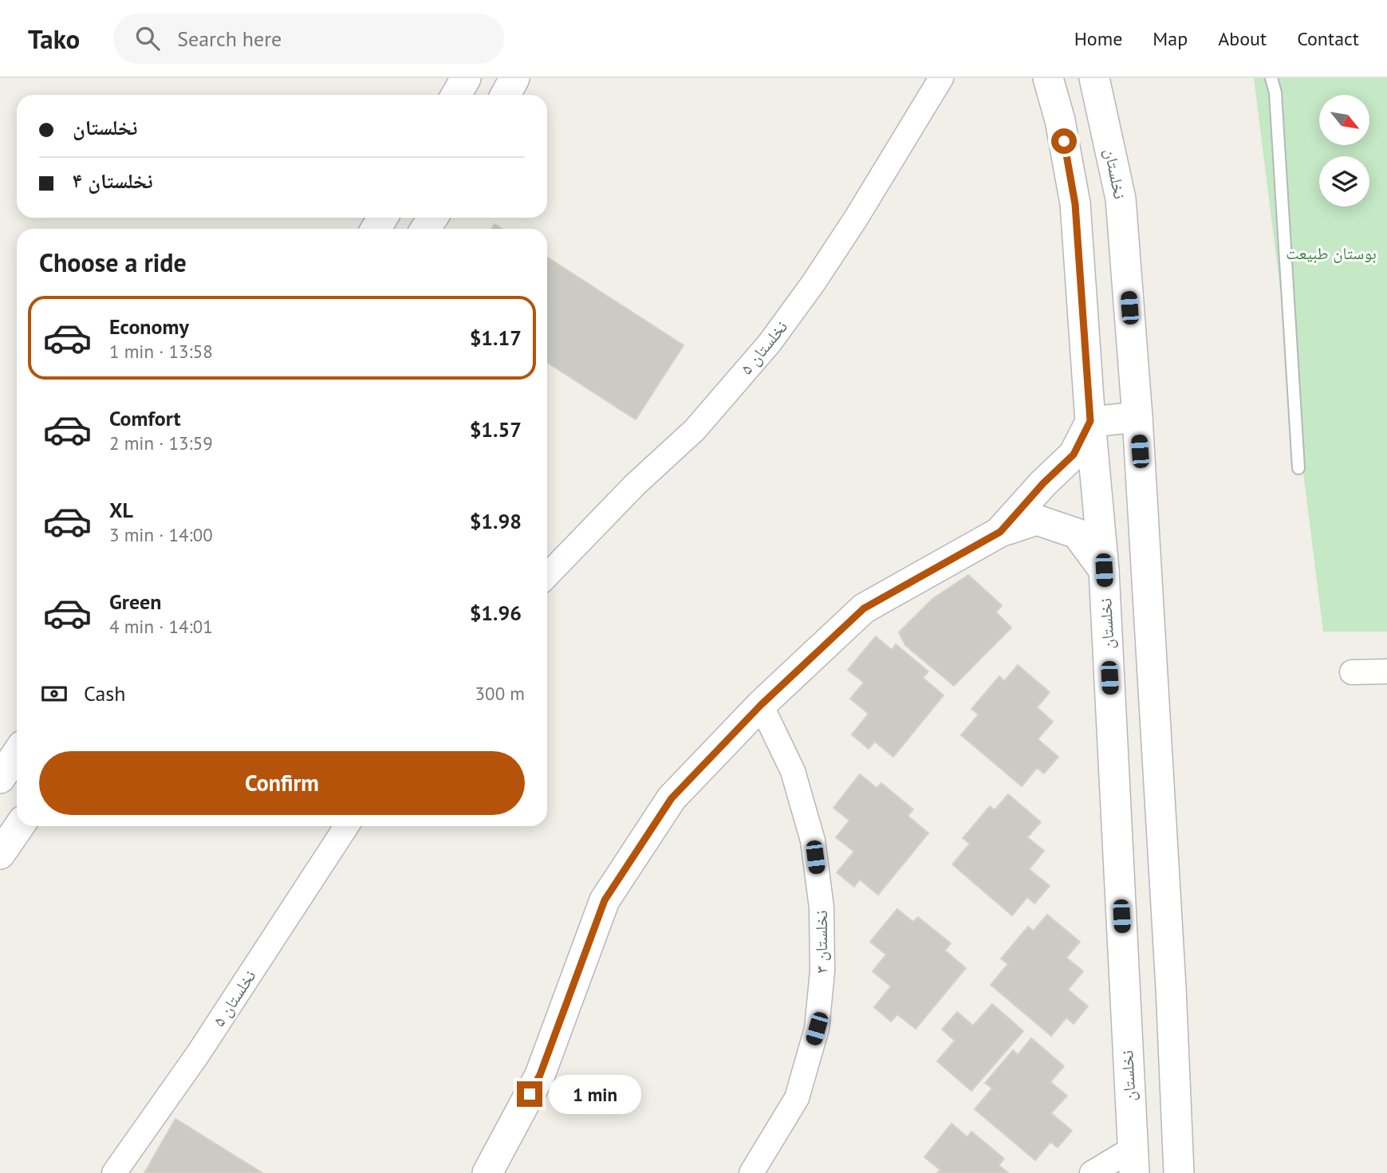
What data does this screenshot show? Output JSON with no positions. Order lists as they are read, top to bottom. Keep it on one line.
{"streets":{"street":["نخلستان","نخلستان ۵","نخلستان ۳"]},"parks":["بوستان طبیعت"],"north":"bottom right","page":{"header":"Tako","search":"Search here","nav":["Home","Map","About","Contact"],"banner":["نخلستان","نخلستان ۴"],"heading":"Choose a ride","list":[{"name":"Economy","note":"1 min · 13:58","value":"$1.17"},{"name":"Comfort","note":"2 min · 13:59","value":"$1.57"},{"name":"XL","note":"3 min · 14:00","value":"$1.98"},{"name":"Green","note":"4 min · 14:01","value":"$1.96"}],"pay":["Cash","300 m"],"buttons":"Confirm","bubble":"1 min"}}
